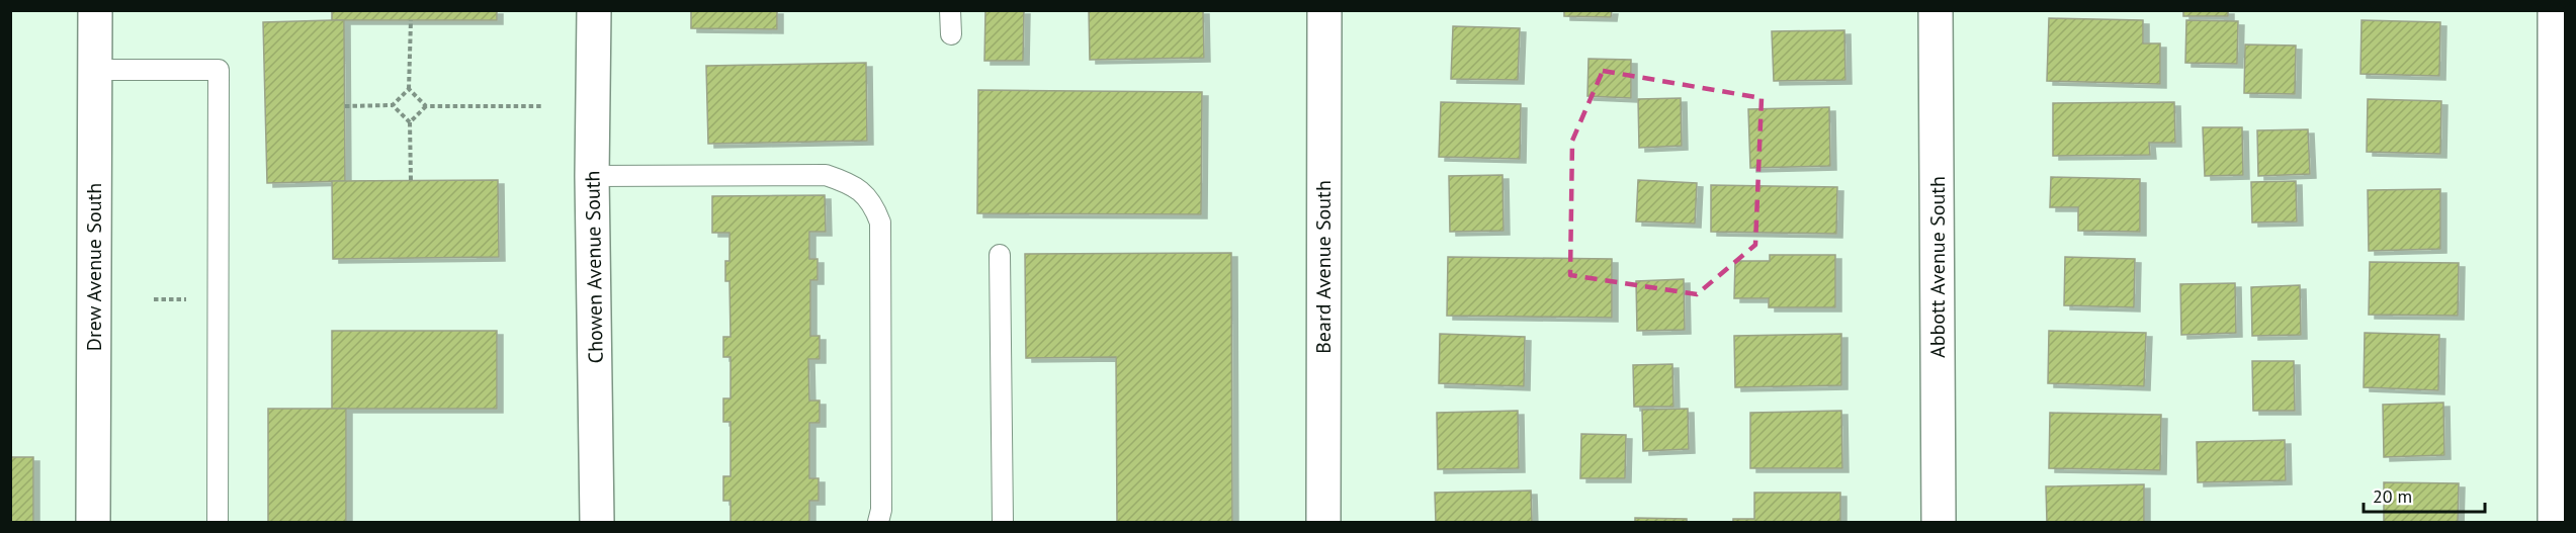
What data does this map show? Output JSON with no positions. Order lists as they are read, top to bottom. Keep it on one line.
{"streets":{"street":["Drew Avenue South","Chowen Avenue South","Beard Avenue South","Abbott Avenue South"]},"scale_bar":"20 m"}
